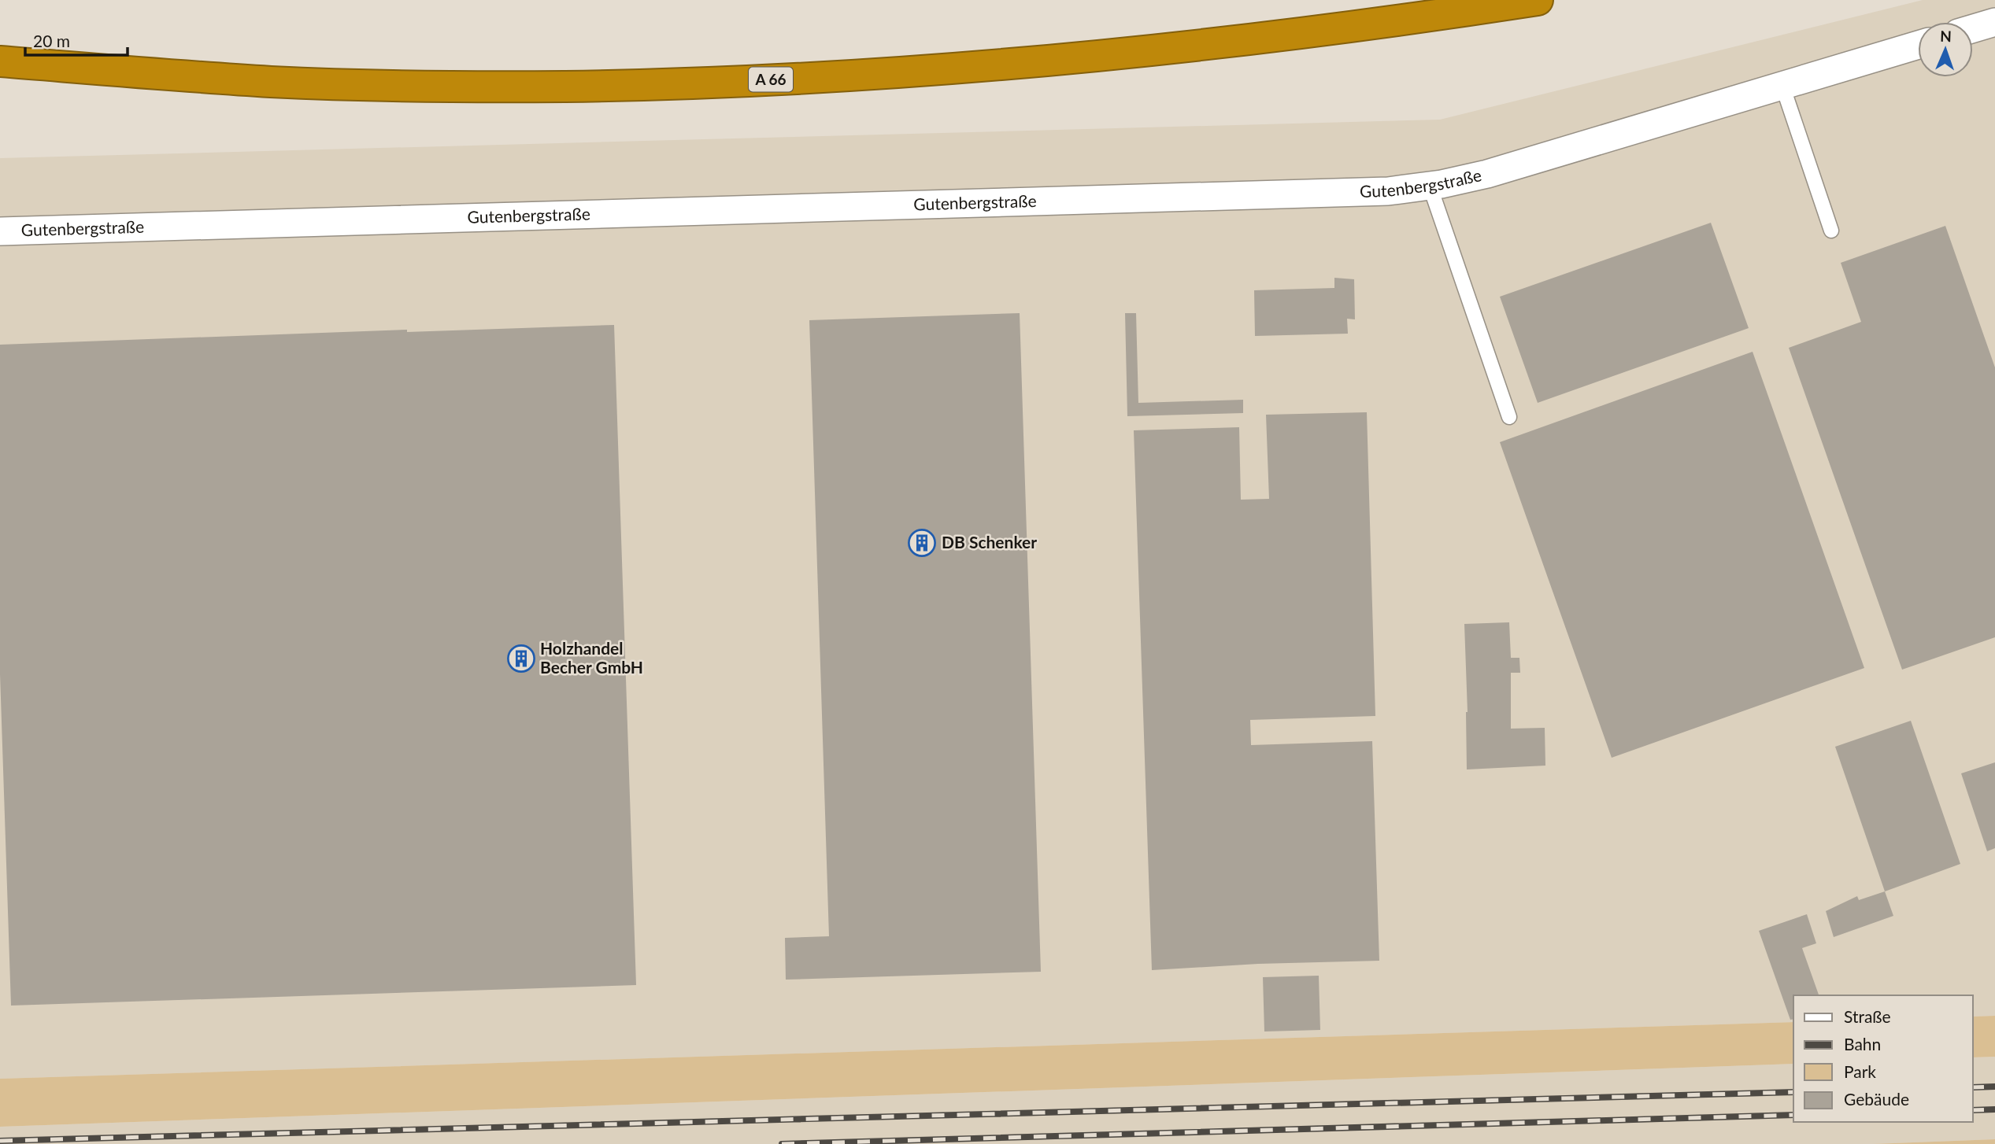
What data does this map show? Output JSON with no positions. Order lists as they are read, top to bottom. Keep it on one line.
{"streets":{"highway":["A 66"],"street":["Gutenbergstraße"]},"places":{"building":["DB Schenker","Holzhandel Becher GmbH"]},"legend":["Straße","Bahn","Park","Gebäude"],"scale_bar":"20 m","north":"top"}
